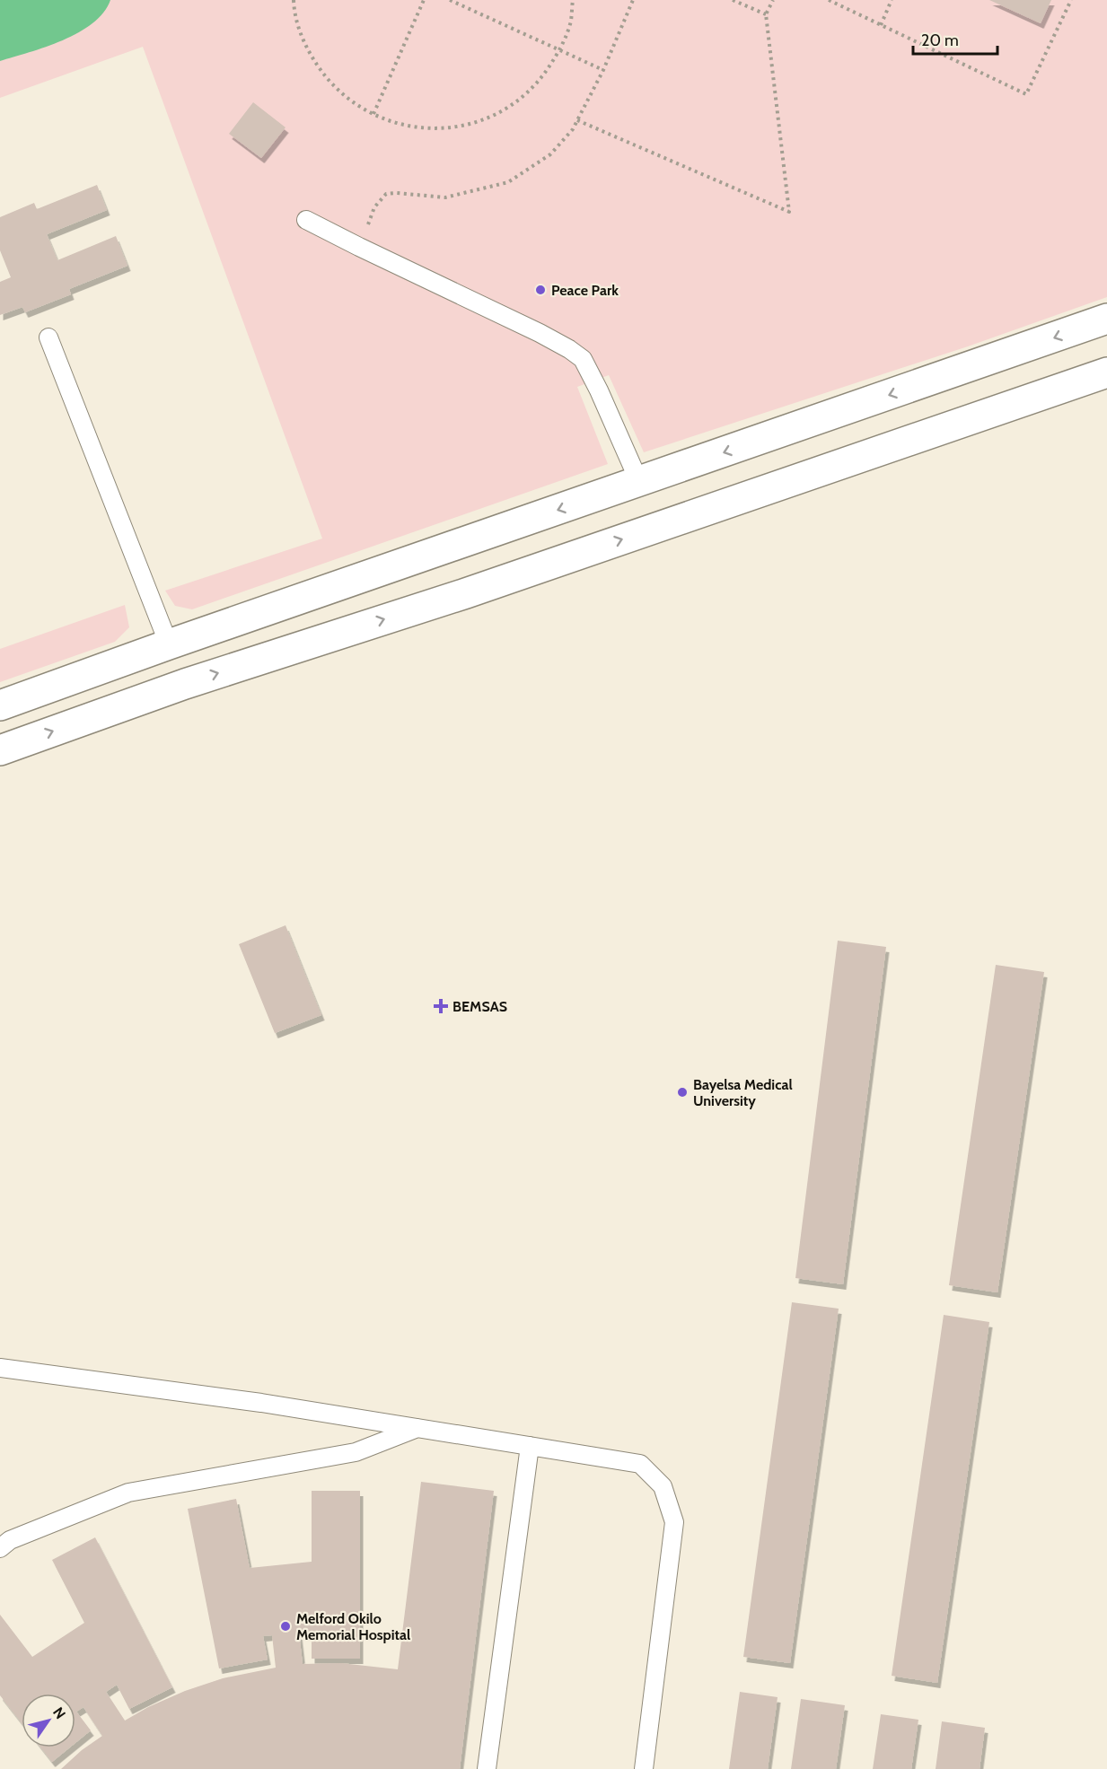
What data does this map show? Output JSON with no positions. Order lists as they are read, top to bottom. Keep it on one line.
{"places":{"other":["Peace Park","Bayelsa Medical University","Melford Okilo Memorial Hospital"],"health":["BEMSAS"]},"scale_bar":"20 m","north":"top right"}
